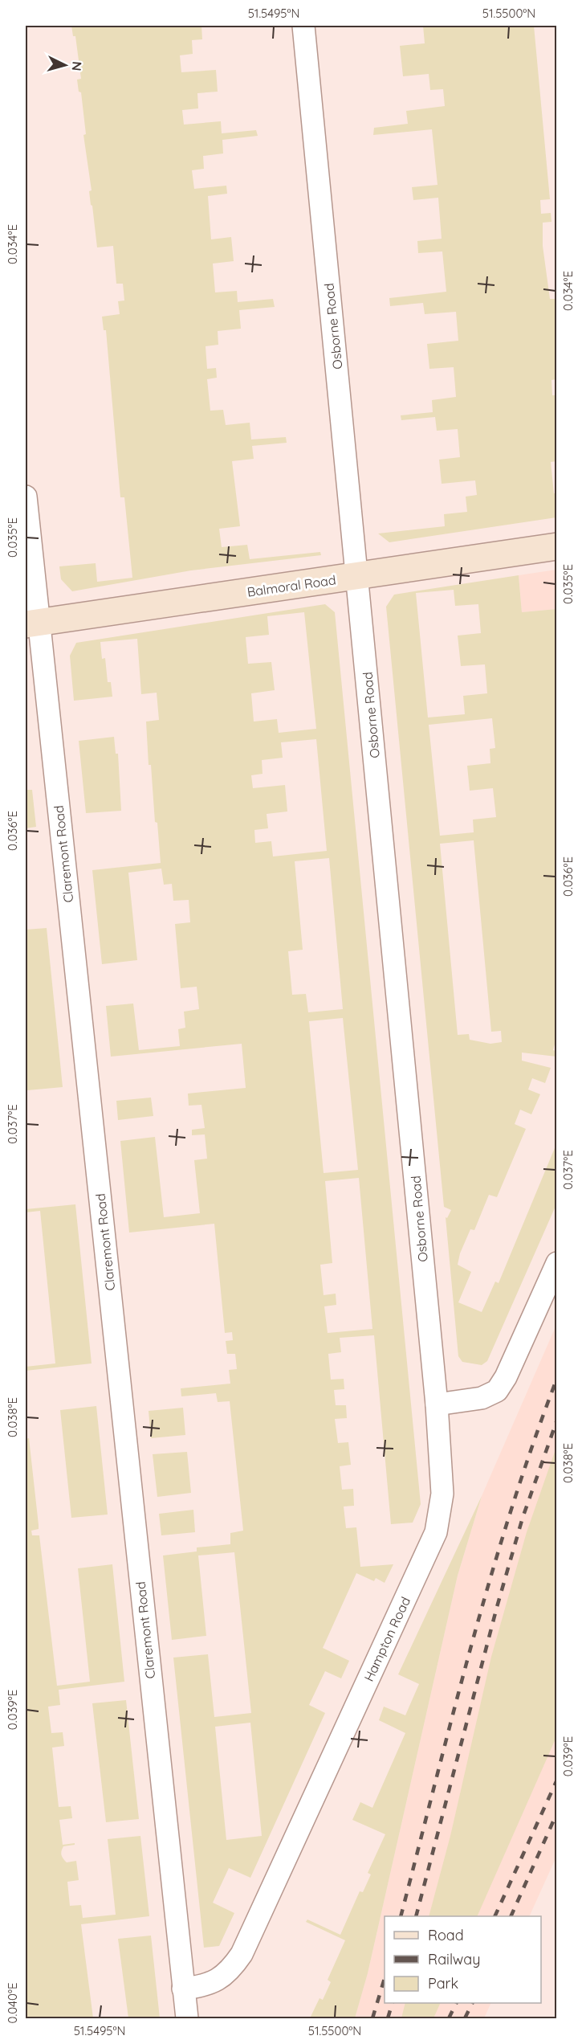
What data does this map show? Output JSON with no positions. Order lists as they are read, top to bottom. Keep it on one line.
{"streets":{"street":["Osborne Road","Balmoral Road","Claremont Road","Hampton Road"]},"crossings":[["Osborne Road","Balmoral Road"],["Osborne Road","Hampton Road"],["Balmoral Road","Claremont Road"],["Claremont Road","Hampton Road"]],"legend":["Road","Railway","Park"],"north":"right","coordinates":["51.5495°N","51.5500°N","0.034°E","0.035°E","0.036°E","0.037°E","0.038°E","0.039°E","0.040°E"]}
